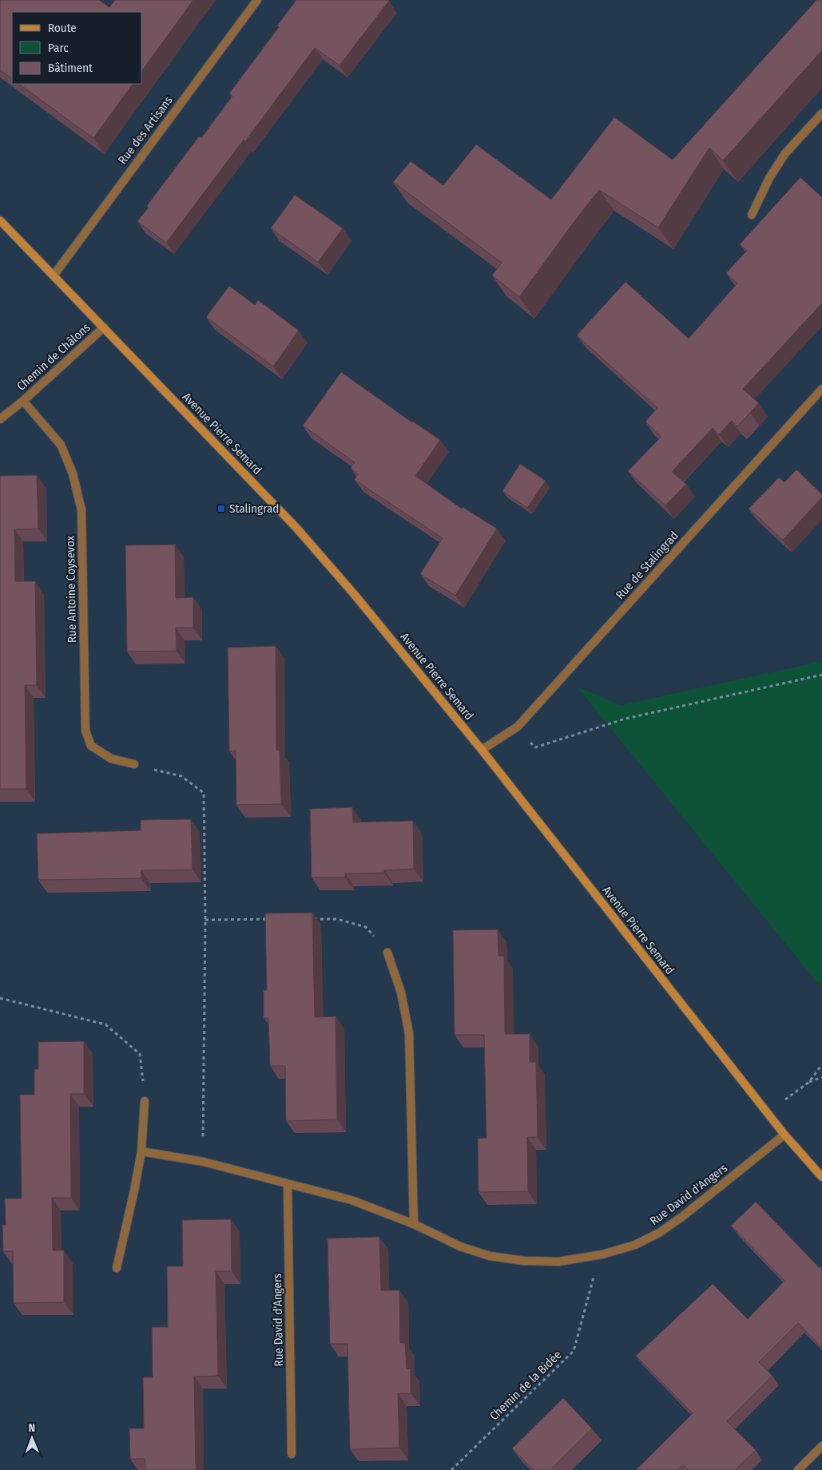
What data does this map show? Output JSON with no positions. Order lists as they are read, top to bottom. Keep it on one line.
{"streets":{"main road":["Avenue Pierre Semard"],"street":["Rue des Artisans","Chemin de Châlons","Rue de Stalingrad","Rue Antoine Coysevox","Rue David d'Angers"],"path":["Chemin de la Bidée"]},"crossings":[["Rue des Artisans","Avenue Pierre Semard"],["Chemin de Châlons","Avenue Pierre Semard"],["Chemin de Châlons","Rue Antoine Coysevox"],["Avenue Pierre Semard","Rue de Stalingrad"],["Avenue Pierre Semard","Rue David d'Angers"],["Rue David d'Angers","Chemin de la Bidée"]],"places":{"transit":["Stalingrad"]},"legend":["Route","Parc","Bâtiment"],"north":"top"}
